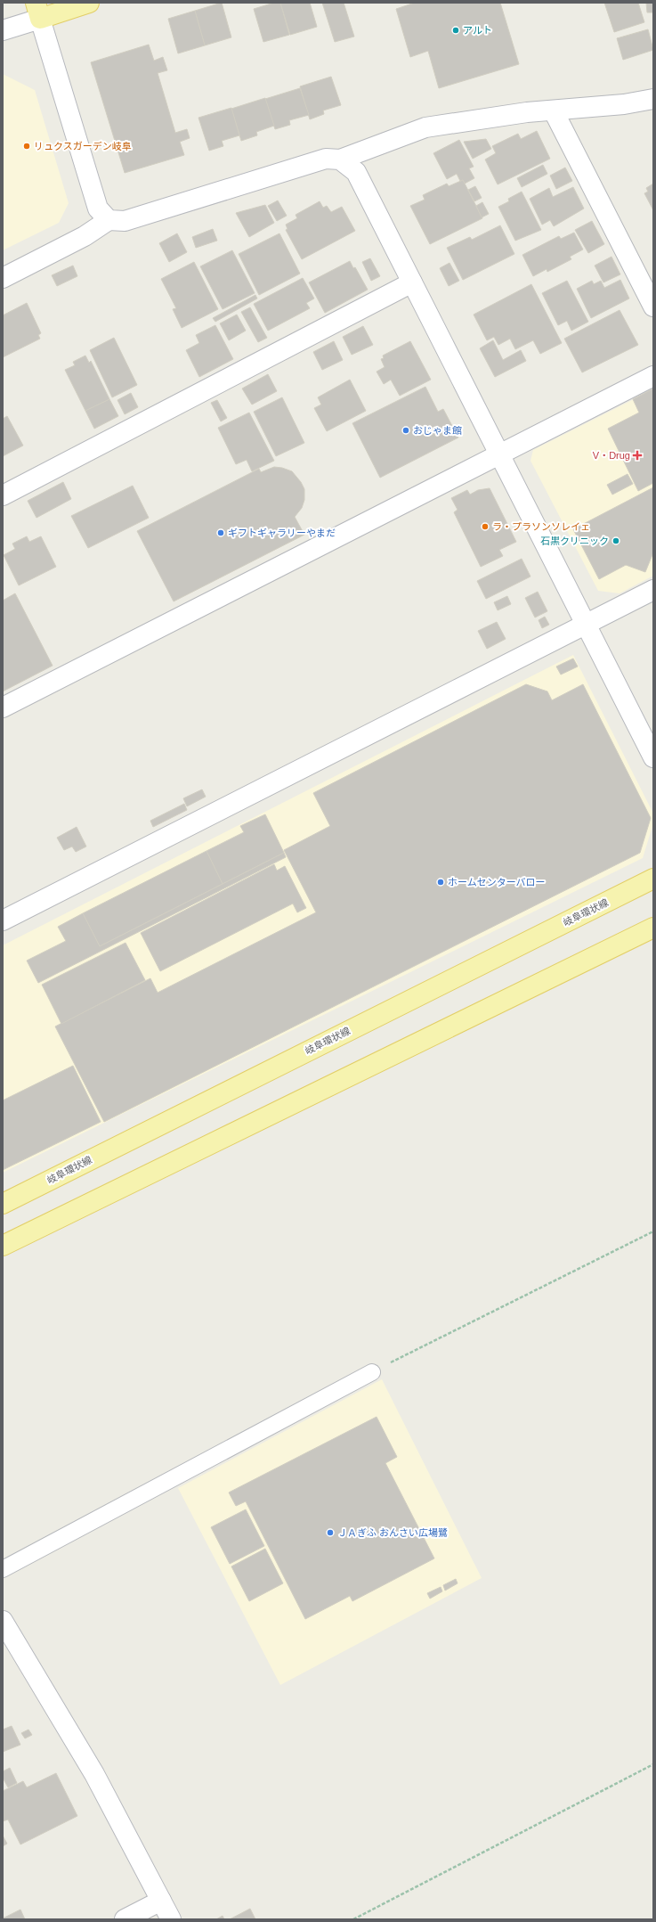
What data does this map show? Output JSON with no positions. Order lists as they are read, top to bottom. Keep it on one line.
{"streets":{"main road":["岐阜環状線"]},"places":{"other":["アルト","リュクスガーデン岐阜","おじゃま館","ラ・プラソンソレイェ","ギフトギャラリーやまだ","石黒クリニック","ホームセンターバロー","ＪＡぎふ おんさい広場鷺"],"health":["V・Drug"]}}
